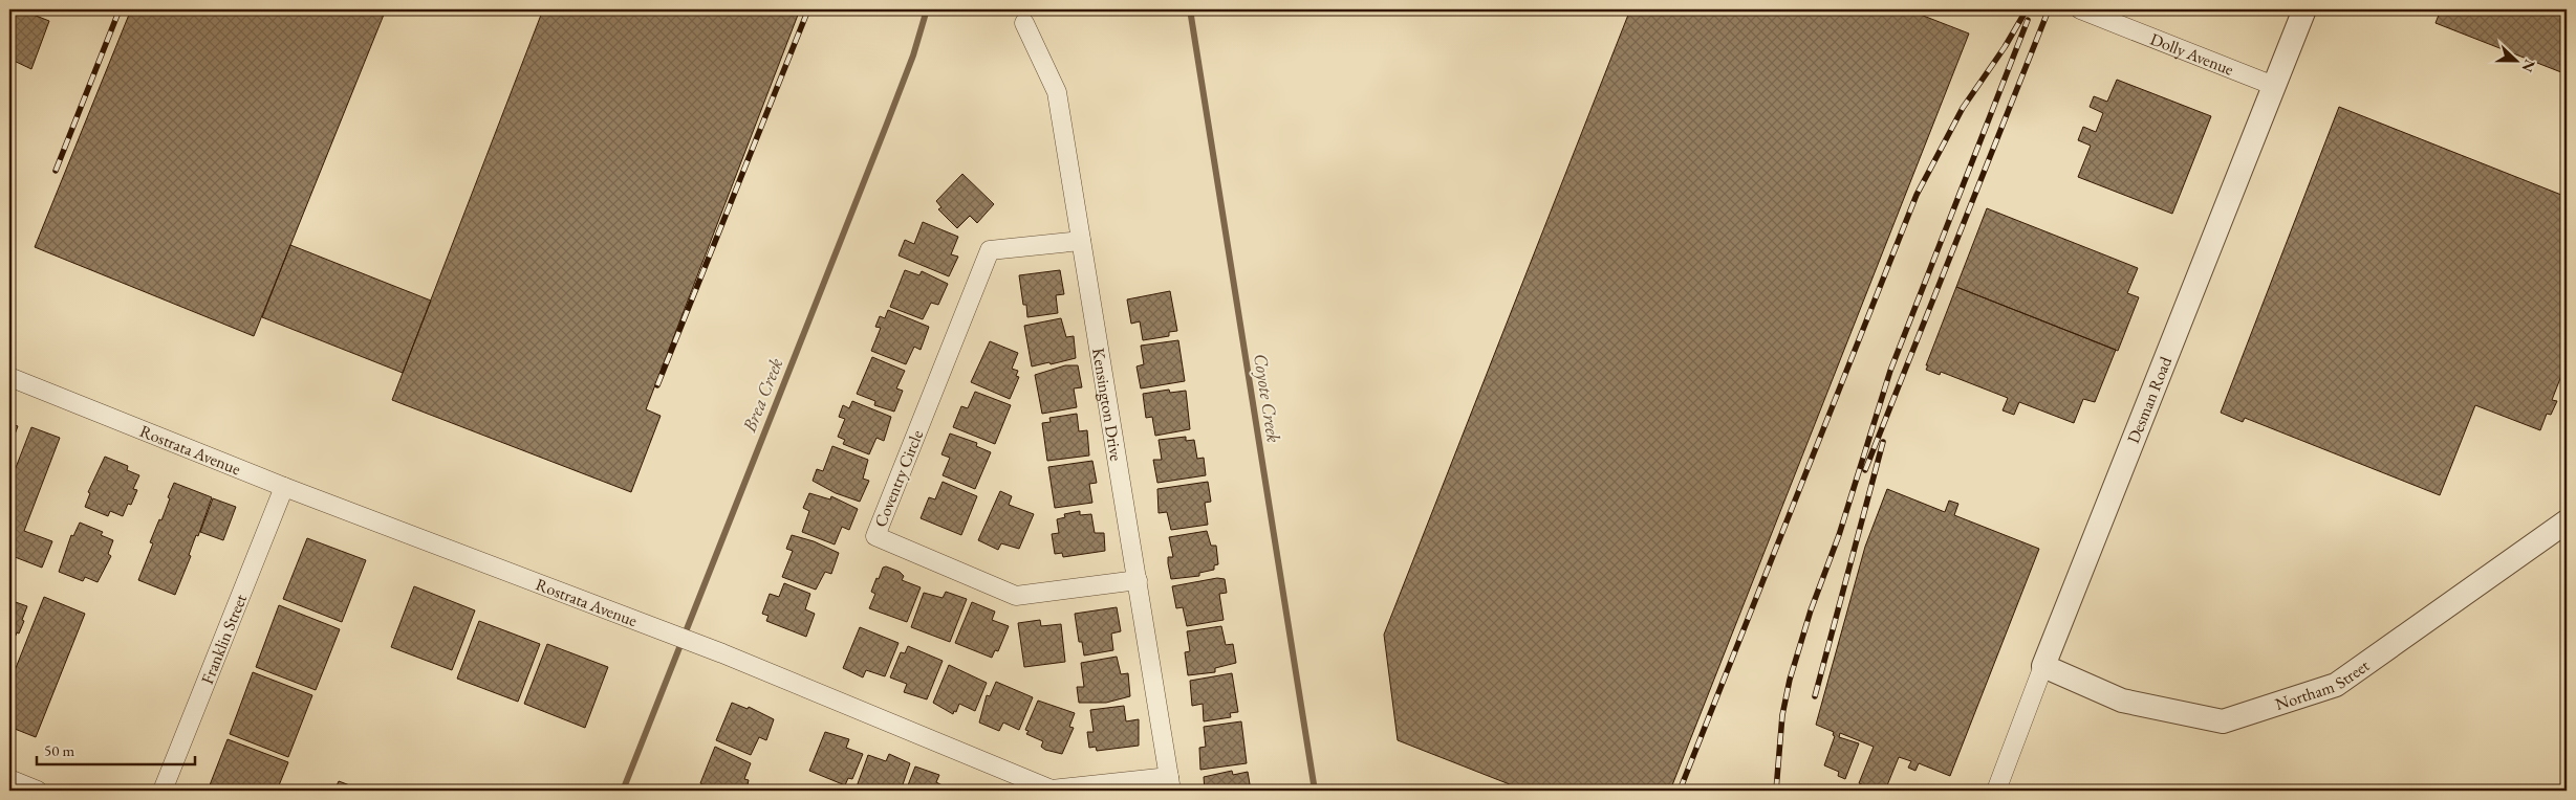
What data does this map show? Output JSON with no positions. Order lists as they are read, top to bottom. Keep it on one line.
{"streets":{"street":["Dolly Avenue","Desman Road","Kensington Drive","Rostrata Avenue","Coventry Circle","Franklin Street","Northam Street"]},"crossings":[["Dolly Avenue","Desman Road"],["Desman Road","Northam Street"],["Kensington Drive","Rostrata Avenue"],["Kensington Drive","Coventry Circle"],["Rostrata Avenue","Franklin Street"]],"water":["Brea Creek","Coyote Creek"],"scale_bar":"50 m","north":"right"}
